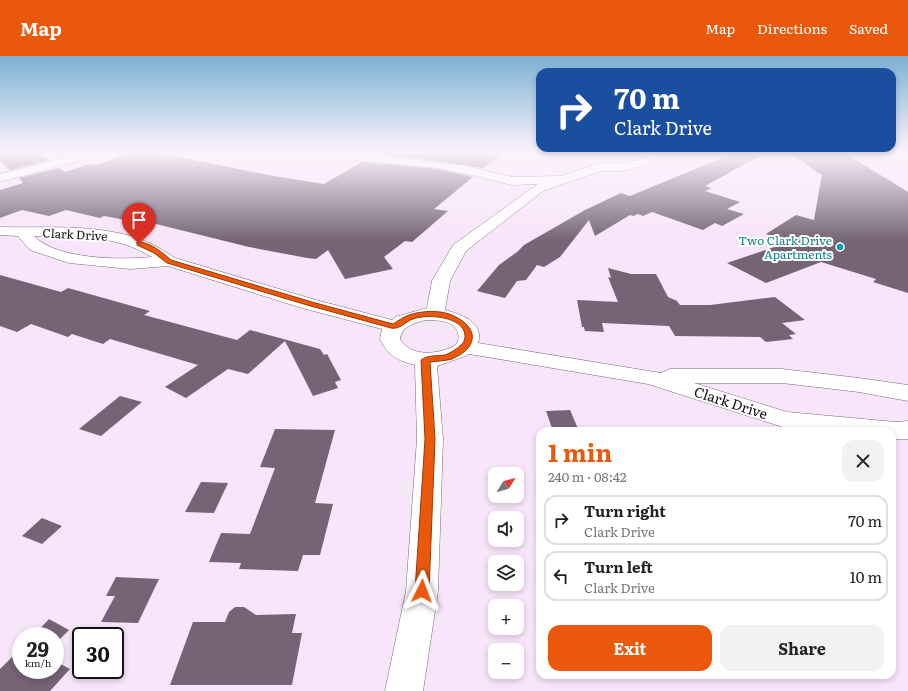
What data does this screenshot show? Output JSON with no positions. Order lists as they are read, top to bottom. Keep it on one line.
{"streets":{"street":["Clark Drive"]},"places":["Two Clark Drive Apartments"],"north":"top right","page":{"header":"Map","nav":["Map","Directions","Saved"],"turn":["70 m","Clark Drive"],"heading":["1 min","240 m · 08:42"],"map_buttons":["+","−"],"list":[{"name":"Turn right","note":"Clark Drive","value":"70 m"},{"name":"Turn left","note":"Clark Drive","value":"10 m"}],"buttons":["Exit","Share"],"speed":"29 km/h","limit":"30"}}
